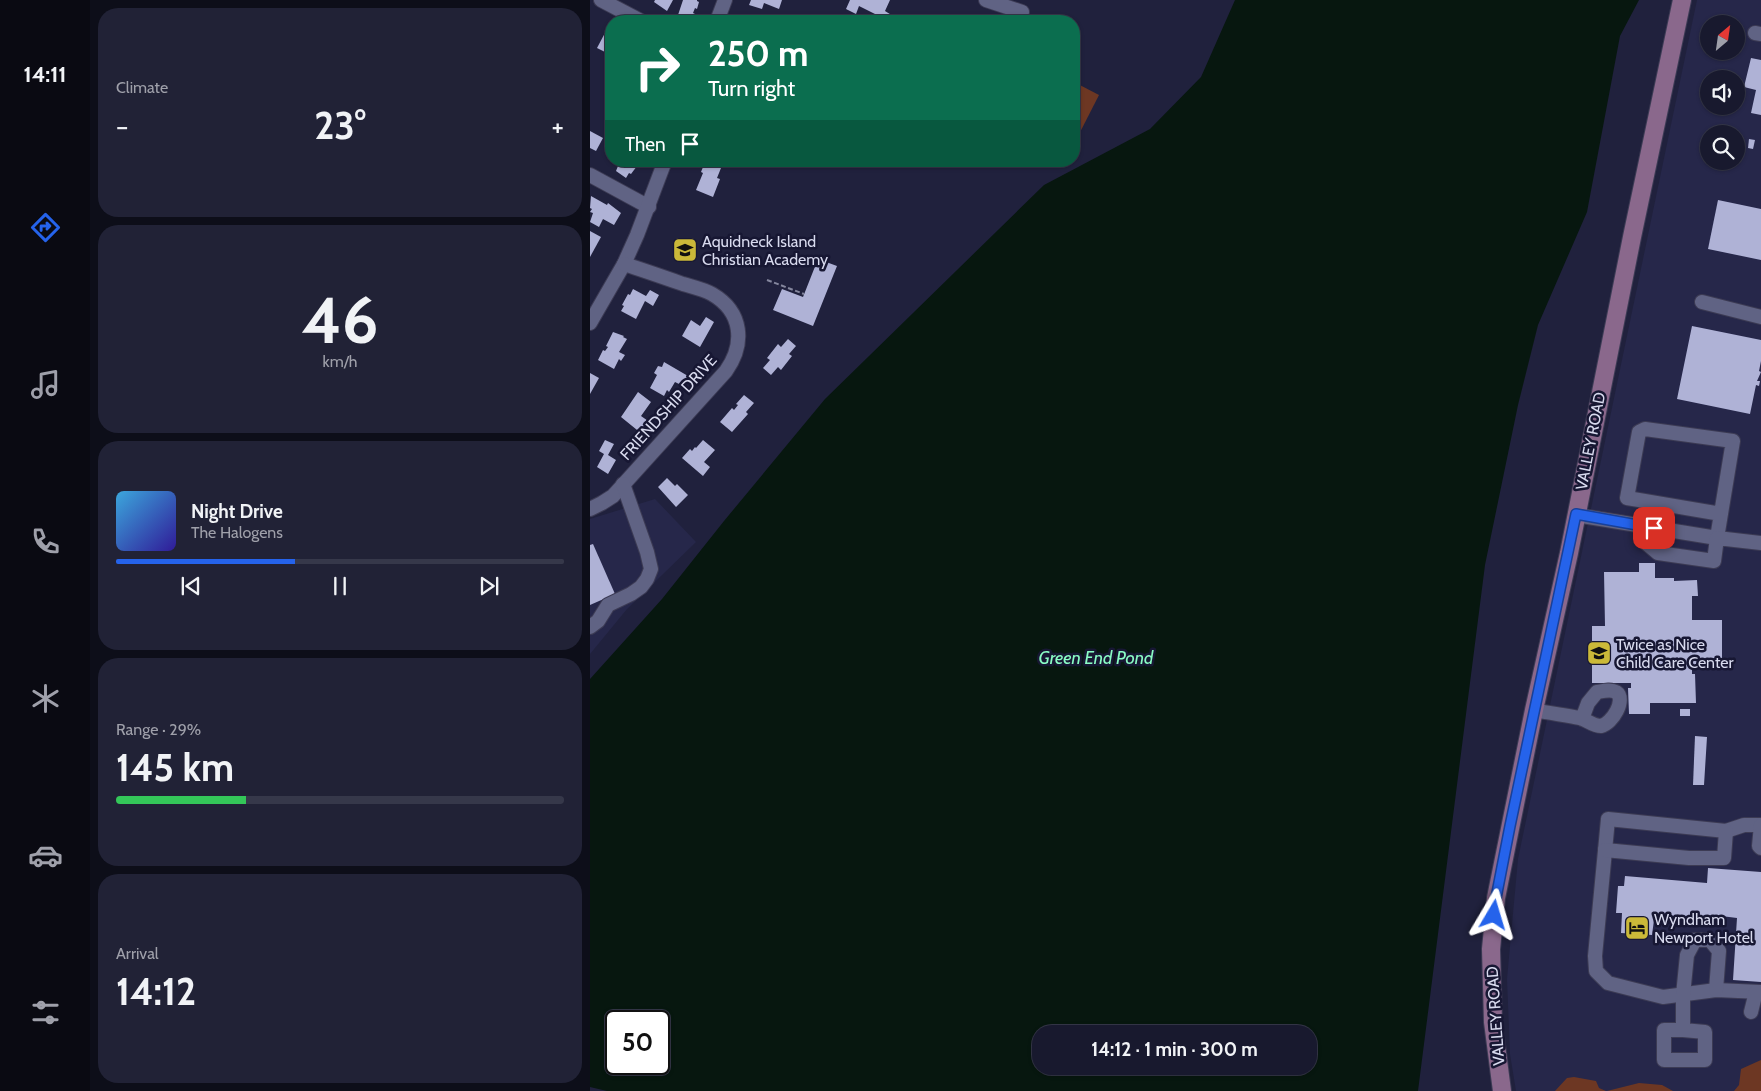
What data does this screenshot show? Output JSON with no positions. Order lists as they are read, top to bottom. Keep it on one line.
{"streets":{"main road":["VALLEY ROAD"],"street":["FRIENDSHIP DRIVE"]},"water":["Green End Pond"],"places":{"school or university":["Aquidneck Island Christian Academy","Twice as Nice Child Care Center"],"hotel":["Wyndham Newport Hotel"]},"north":"top right","page":{"tabs":"14:11","tile":["Climate",["46","km/h"],["Range · 29%","145 km"],["Arrival","14:12"]],"turn":["250 m","Turn right"],"heat":["−","23°","+"],"then":"Then","song":["Night Drive","The Halogens"],"limit":"50","trip":"14:12 · 1 min · 300 m"}}
